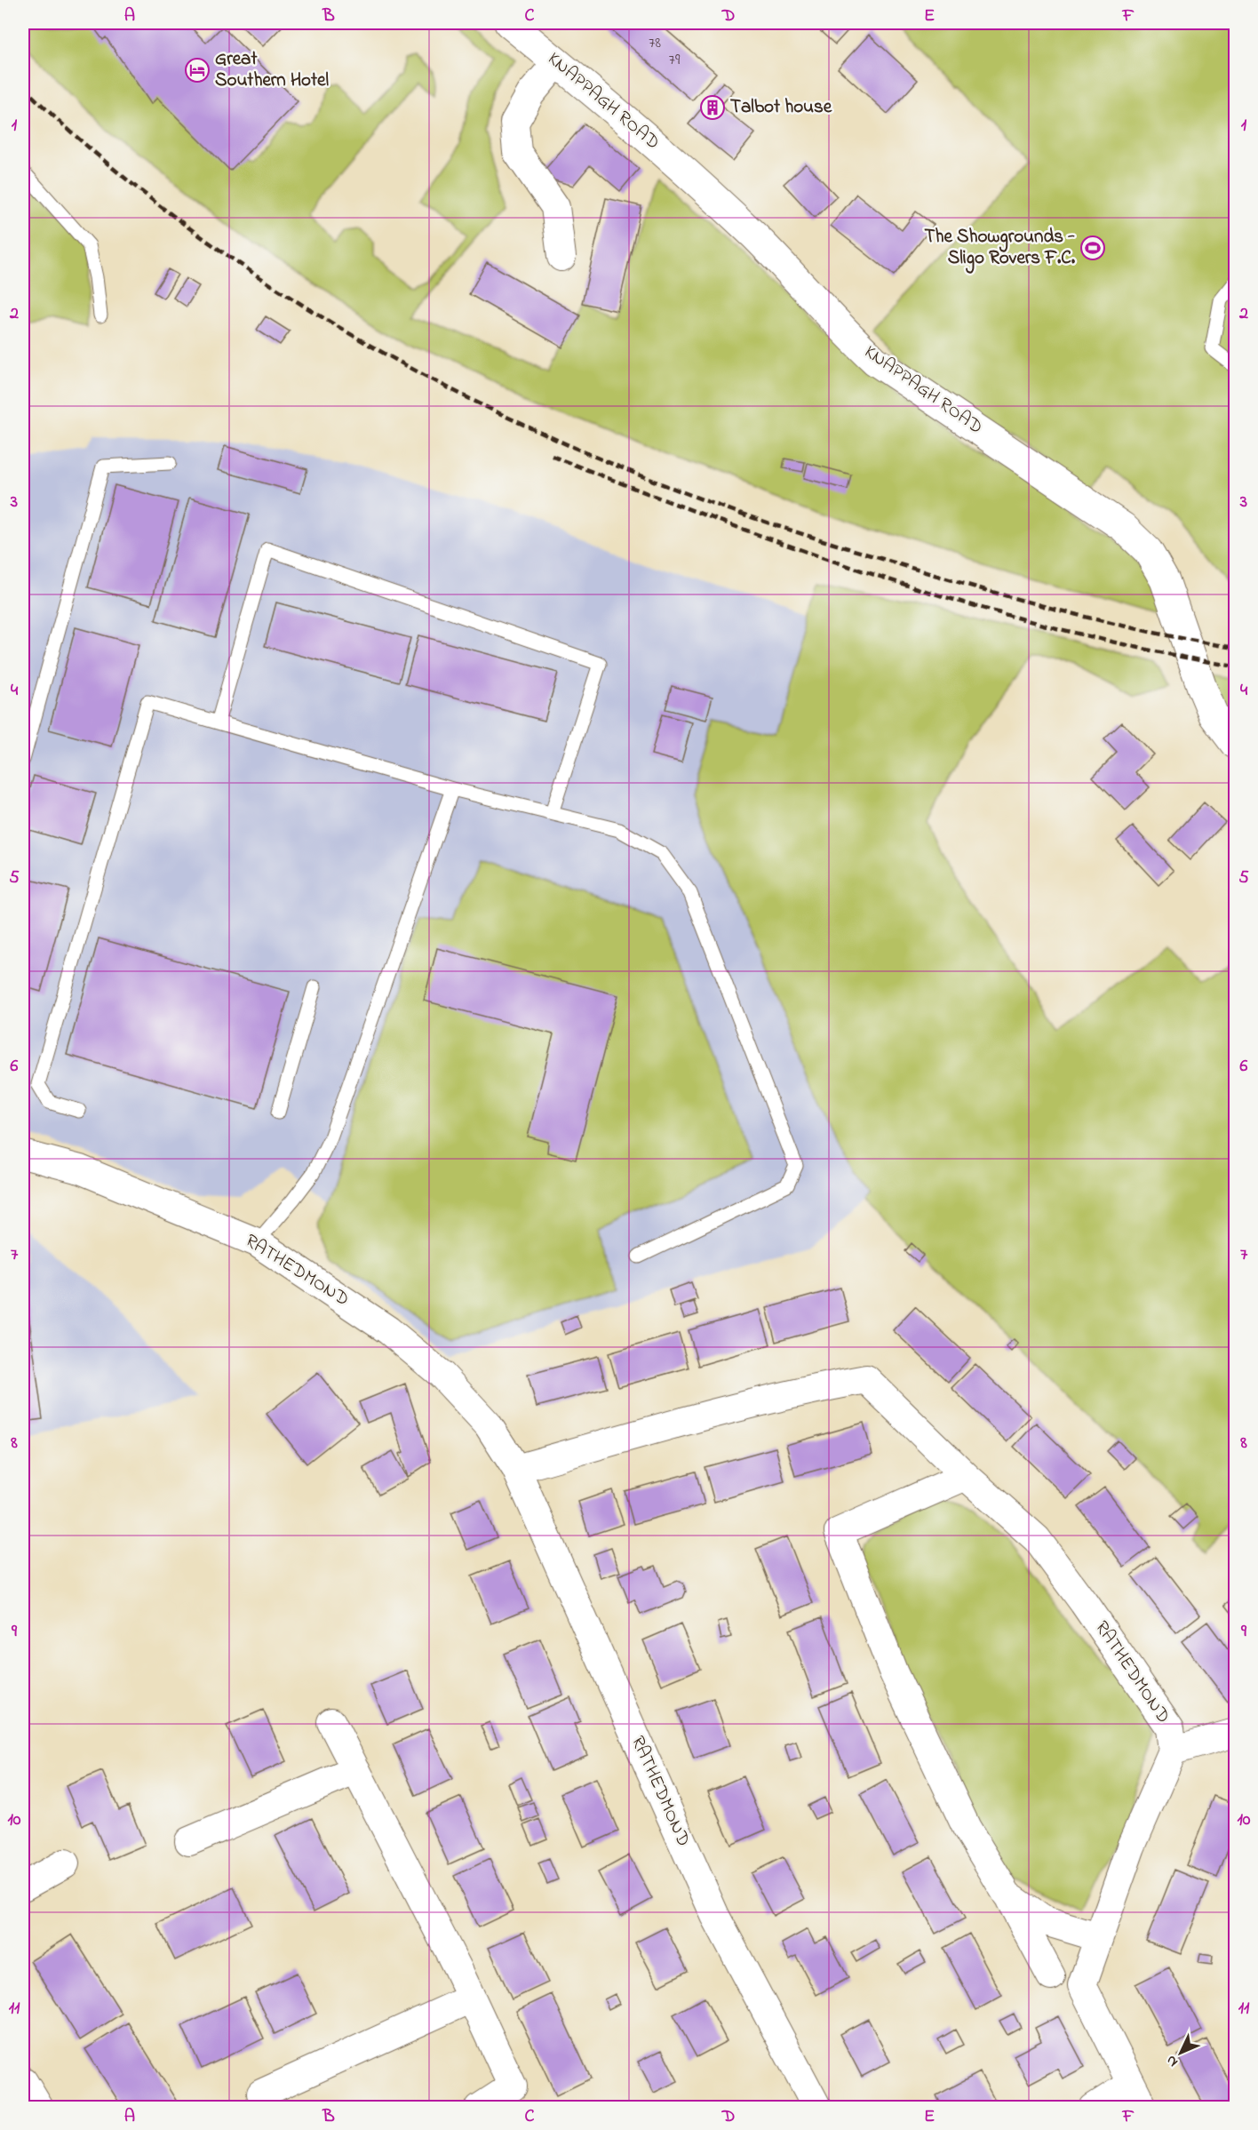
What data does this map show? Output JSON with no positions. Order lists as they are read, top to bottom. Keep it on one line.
{"streets":{"main road":["KNAPPAGH ROAD"],"street":["RATHEDMOND"]},"places":{"hotel":["Great Southern Hotel"],"building":["Talbot house"],"sports":["The Showgrounds - Sligo Rovers F.C."]},"house_numbers":["78","79"],"north":"bottom left","grid":{"columns":["A","B","C","D","E","F"],"rows":["1","2","3","4","5","6","7","8","9","10","11"]}}
